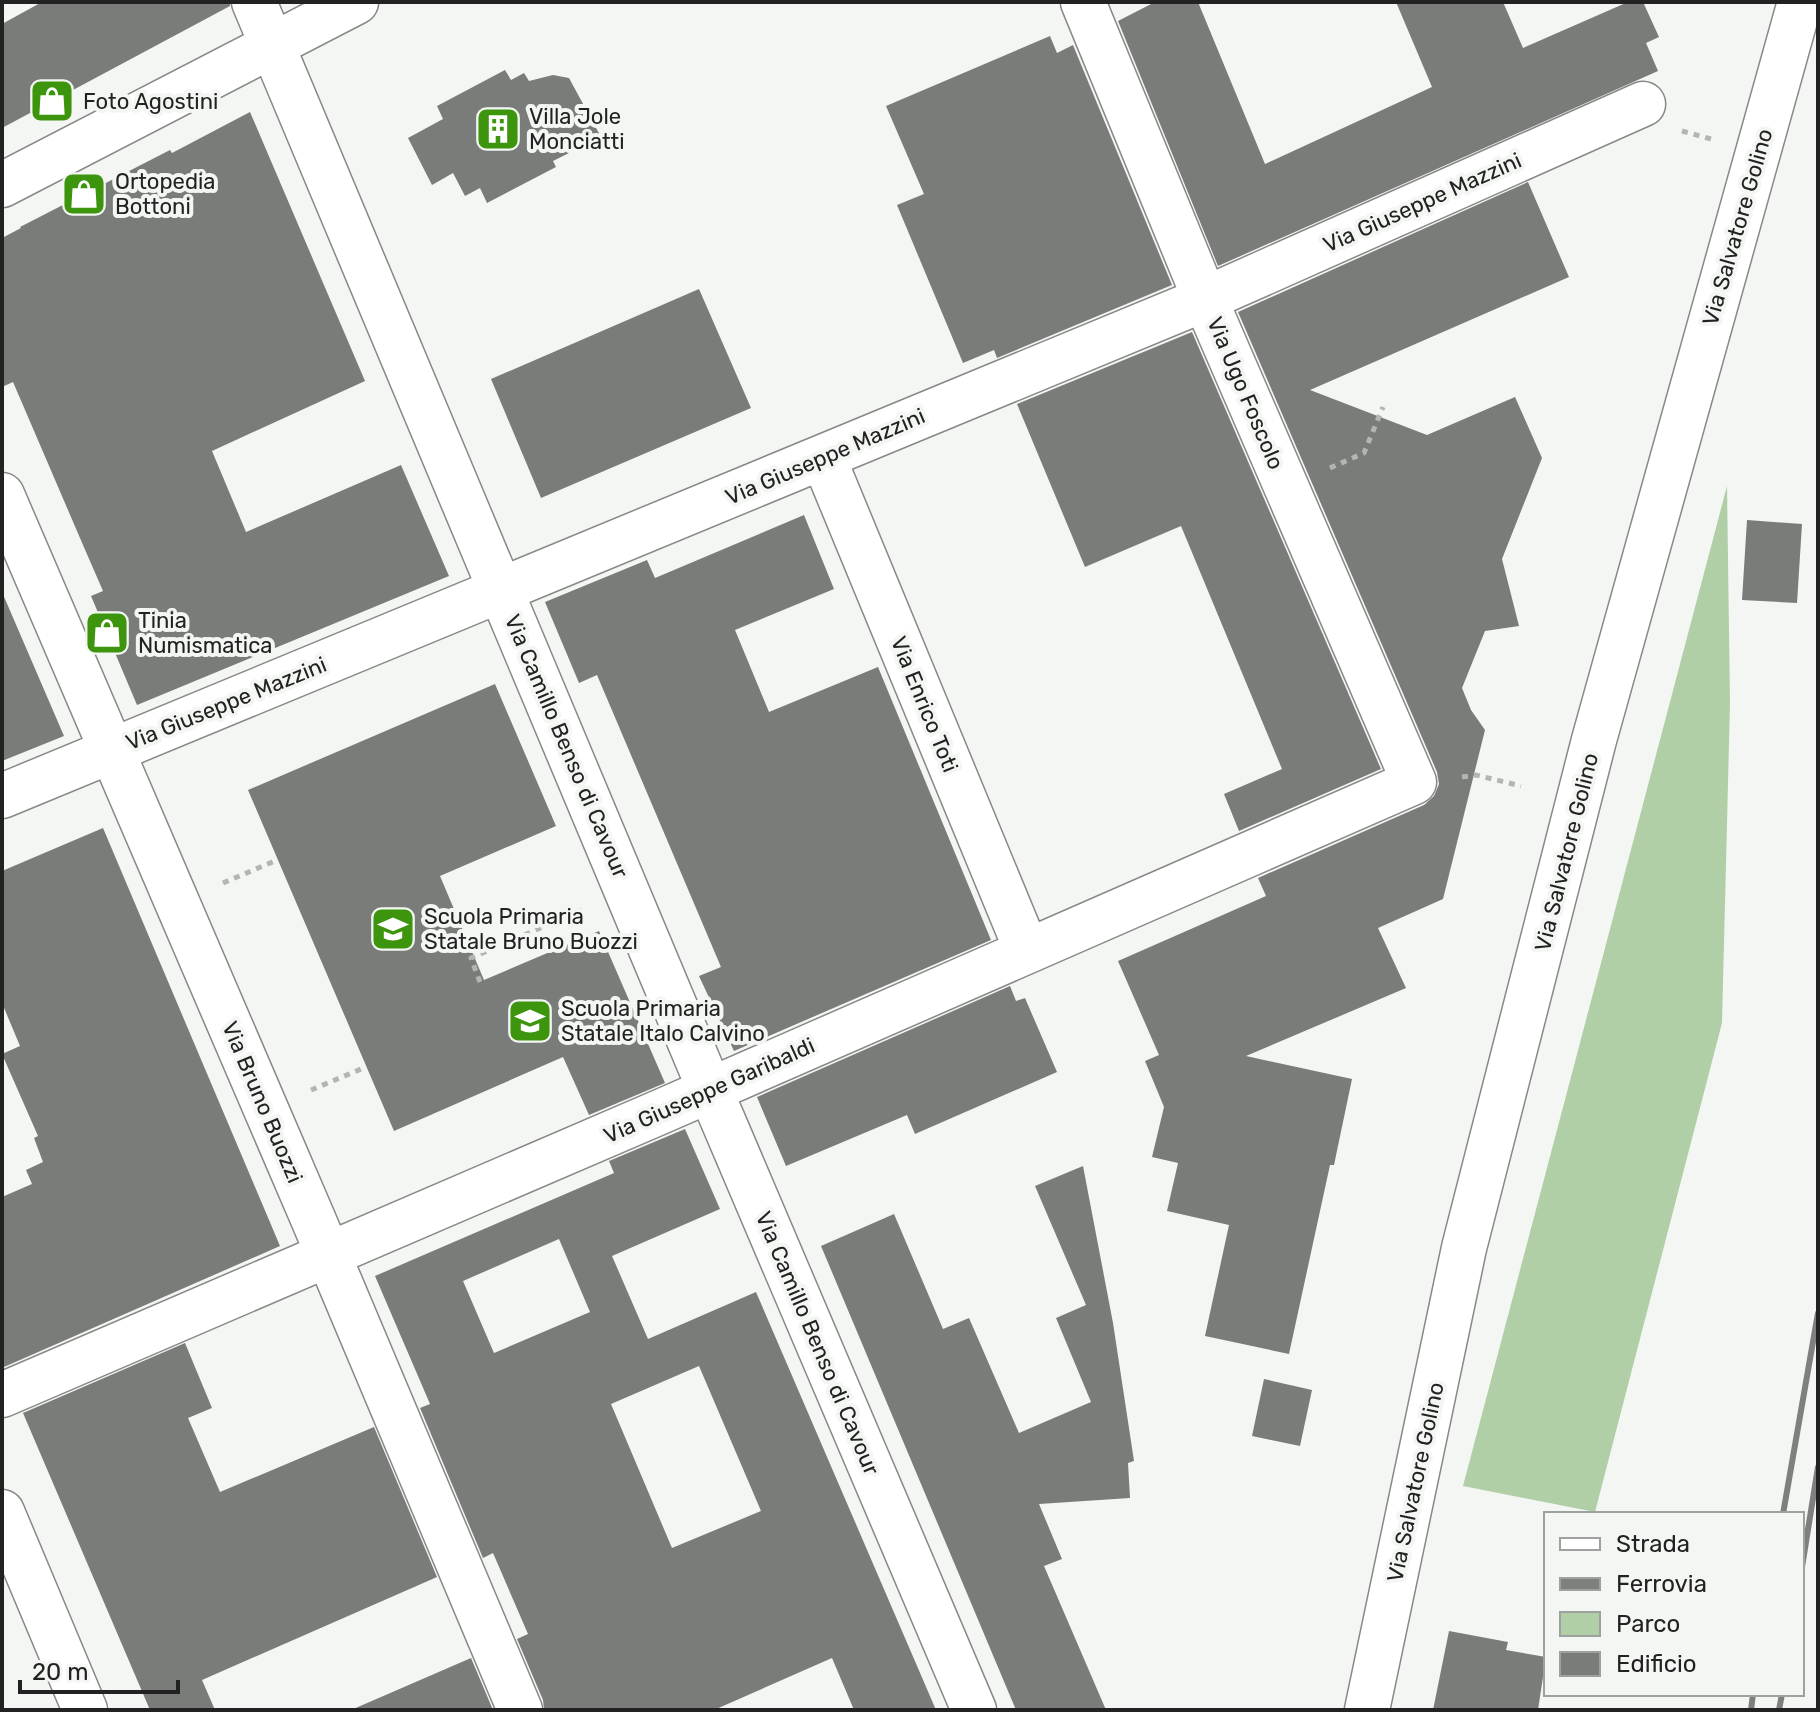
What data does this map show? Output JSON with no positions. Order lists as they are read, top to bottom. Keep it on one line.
{"streets":{"street":["Via Giuseppe Mazzini","Via Salvatore Golino","Via Ugo Foscolo","Via Enrico Toti","Via Camillo Benso di Cavour","Via Giuseppe Garibaldi","Via Bruno Buozzi"]},"crossings":[["Via Giuseppe Mazzini","Via Ugo Foscolo"],["Via Giuseppe Mazzini","Via Enrico Toti"],["Via Giuseppe Mazzini","Via Camillo Benso di Cavour"],["Via Giuseppe Mazzini","Via Bruno Buozzi"],["Via Ugo Foscolo","Via Giuseppe Garibaldi"],["Via Enrico Toti","Via Giuseppe Garibaldi"],["Via Camillo Benso di Cavour","Via Giuseppe Garibaldi"],["Via Giuseppe Garibaldi","Via Bruno Buozzi"]],"places":{"shop":["Foto Agostini","Ortopedia Bottoni","Tinia Numismatica"],"building":["Villa Jole Monciatti"],"school or university":["Scuola Primaria Statale Bruno Buozzi","Scuola Primaria Statale Italo Calvino"]},"legend":["Strada","Ferrovia","Parco","Edificio"],"scale_bar":"20 m"}
